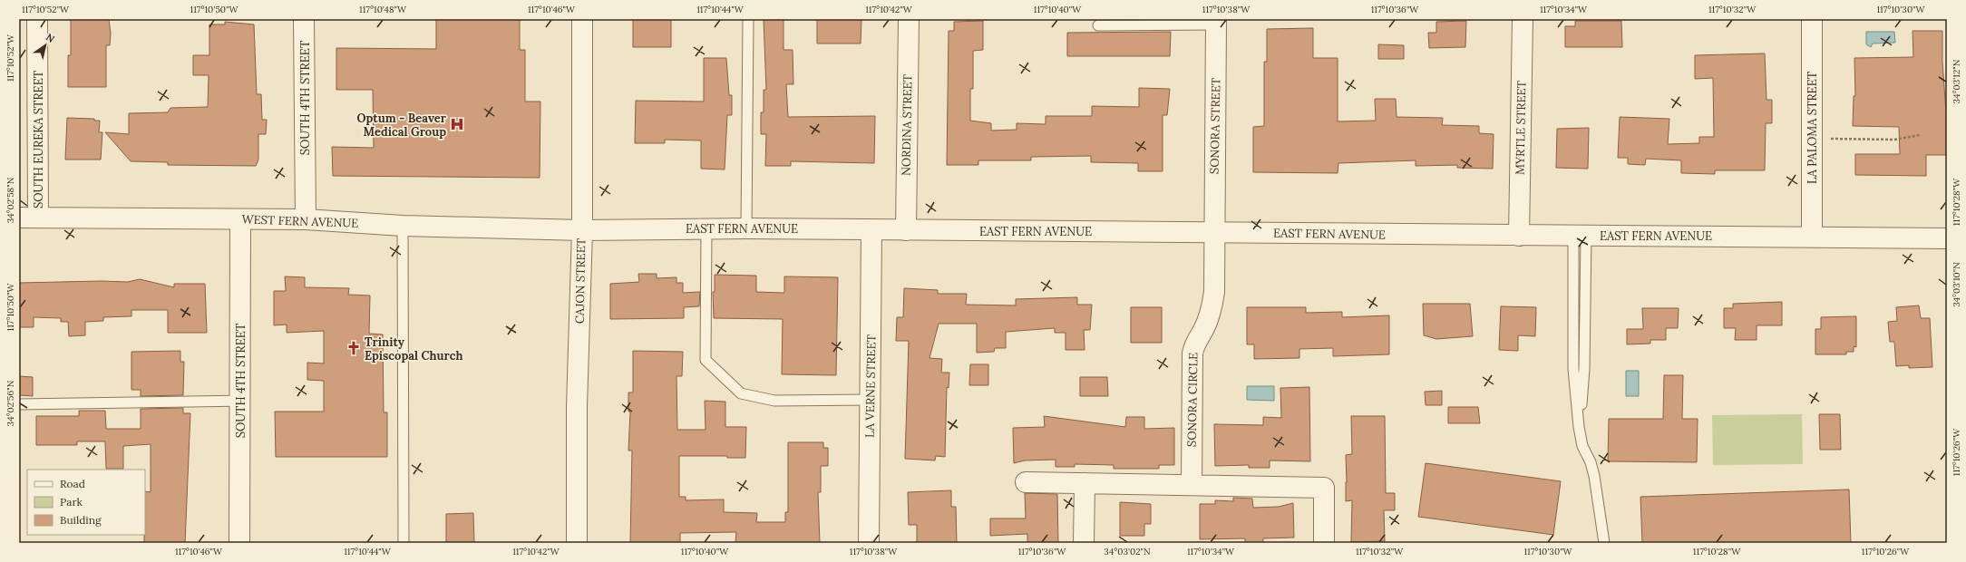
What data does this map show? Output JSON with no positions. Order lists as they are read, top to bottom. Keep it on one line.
{"streets":{"street":["SOUTH 4TH STREET","NORDINA STREET","SONORA STREET","MYRTLE STREET","LA PALOMA STREET","SOUTH EUREKA STREET","WEST FERN AVENUE","EAST FERN AVENUE","CAJON STREET","LA VERNE STREET","SONORA CIRCLE"]},"crossings":[["SOUTH 4TH STREET","WEST FERN AVENUE"],["NORDINA STREET","EAST FERN AVENUE"],["SONORA STREET","EAST FERN AVENUE"],["SONORA STREET","SONORA CIRCLE"],["MYRTLE STREET","EAST FERN AVENUE"],["LA PALOMA STREET","EAST FERN AVENUE"],["SOUTH EUREKA STREET","WEST FERN AVENUE"],["WEST FERN AVENUE","EAST FERN AVENUE"],["WEST FERN AVENUE","CAJON STREET"],["EAST FERN AVENUE","CAJON STREET"],["EAST FERN AVENUE","LA VERNE STREET"],["EAST FERN AVENUE","SONORA CIRCLE"]],"places":{"hospital":["Optum - Beaver Medical Group"],"church":["Trinity Episcopal Church"]},"legend":["Road","Park","Building"],"north":"top right","coordinates":["117°10'52\"W","117°10'50\"W","117°10'48\"W","117°10'46\"W","117°10'44\"W","117°10'42\"W","117°10'40\"W","117°10'38\"W","117°10'36\"W","117°10'34\"W","117°10'32\"W","117°10'30\"W","34°03'12\"N","34°02'58\"N","117°10'28\"W","34°03'10\"N","34°02'56\"N","117°10'26\"W","34°03'02\"N"]}
